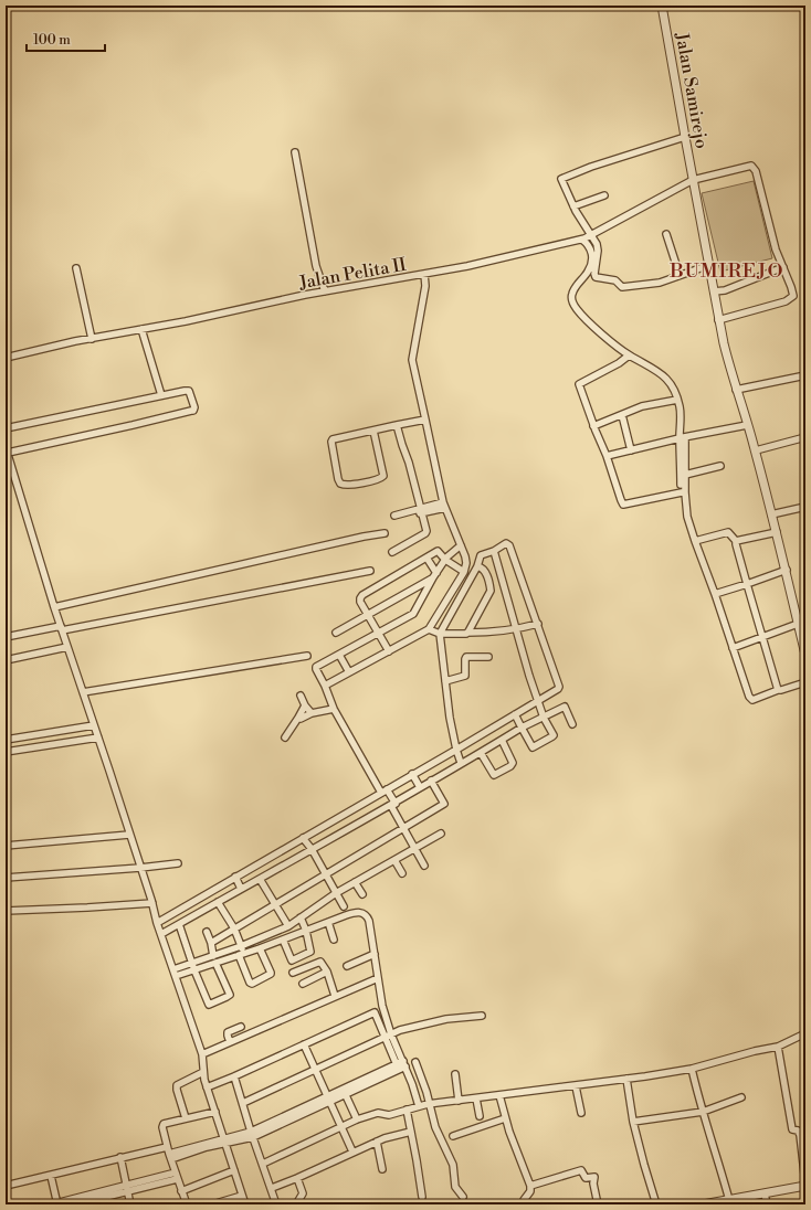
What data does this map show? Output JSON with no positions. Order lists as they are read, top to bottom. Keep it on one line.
{"streets":{"street":["Jalan Samirejo","Jalan Pelita II"]},"crossings":[["Jalan Samirejo","Jalan Pelita II"]],"districts":["BUMIREJO"],"scale_bar":"100 m"}
